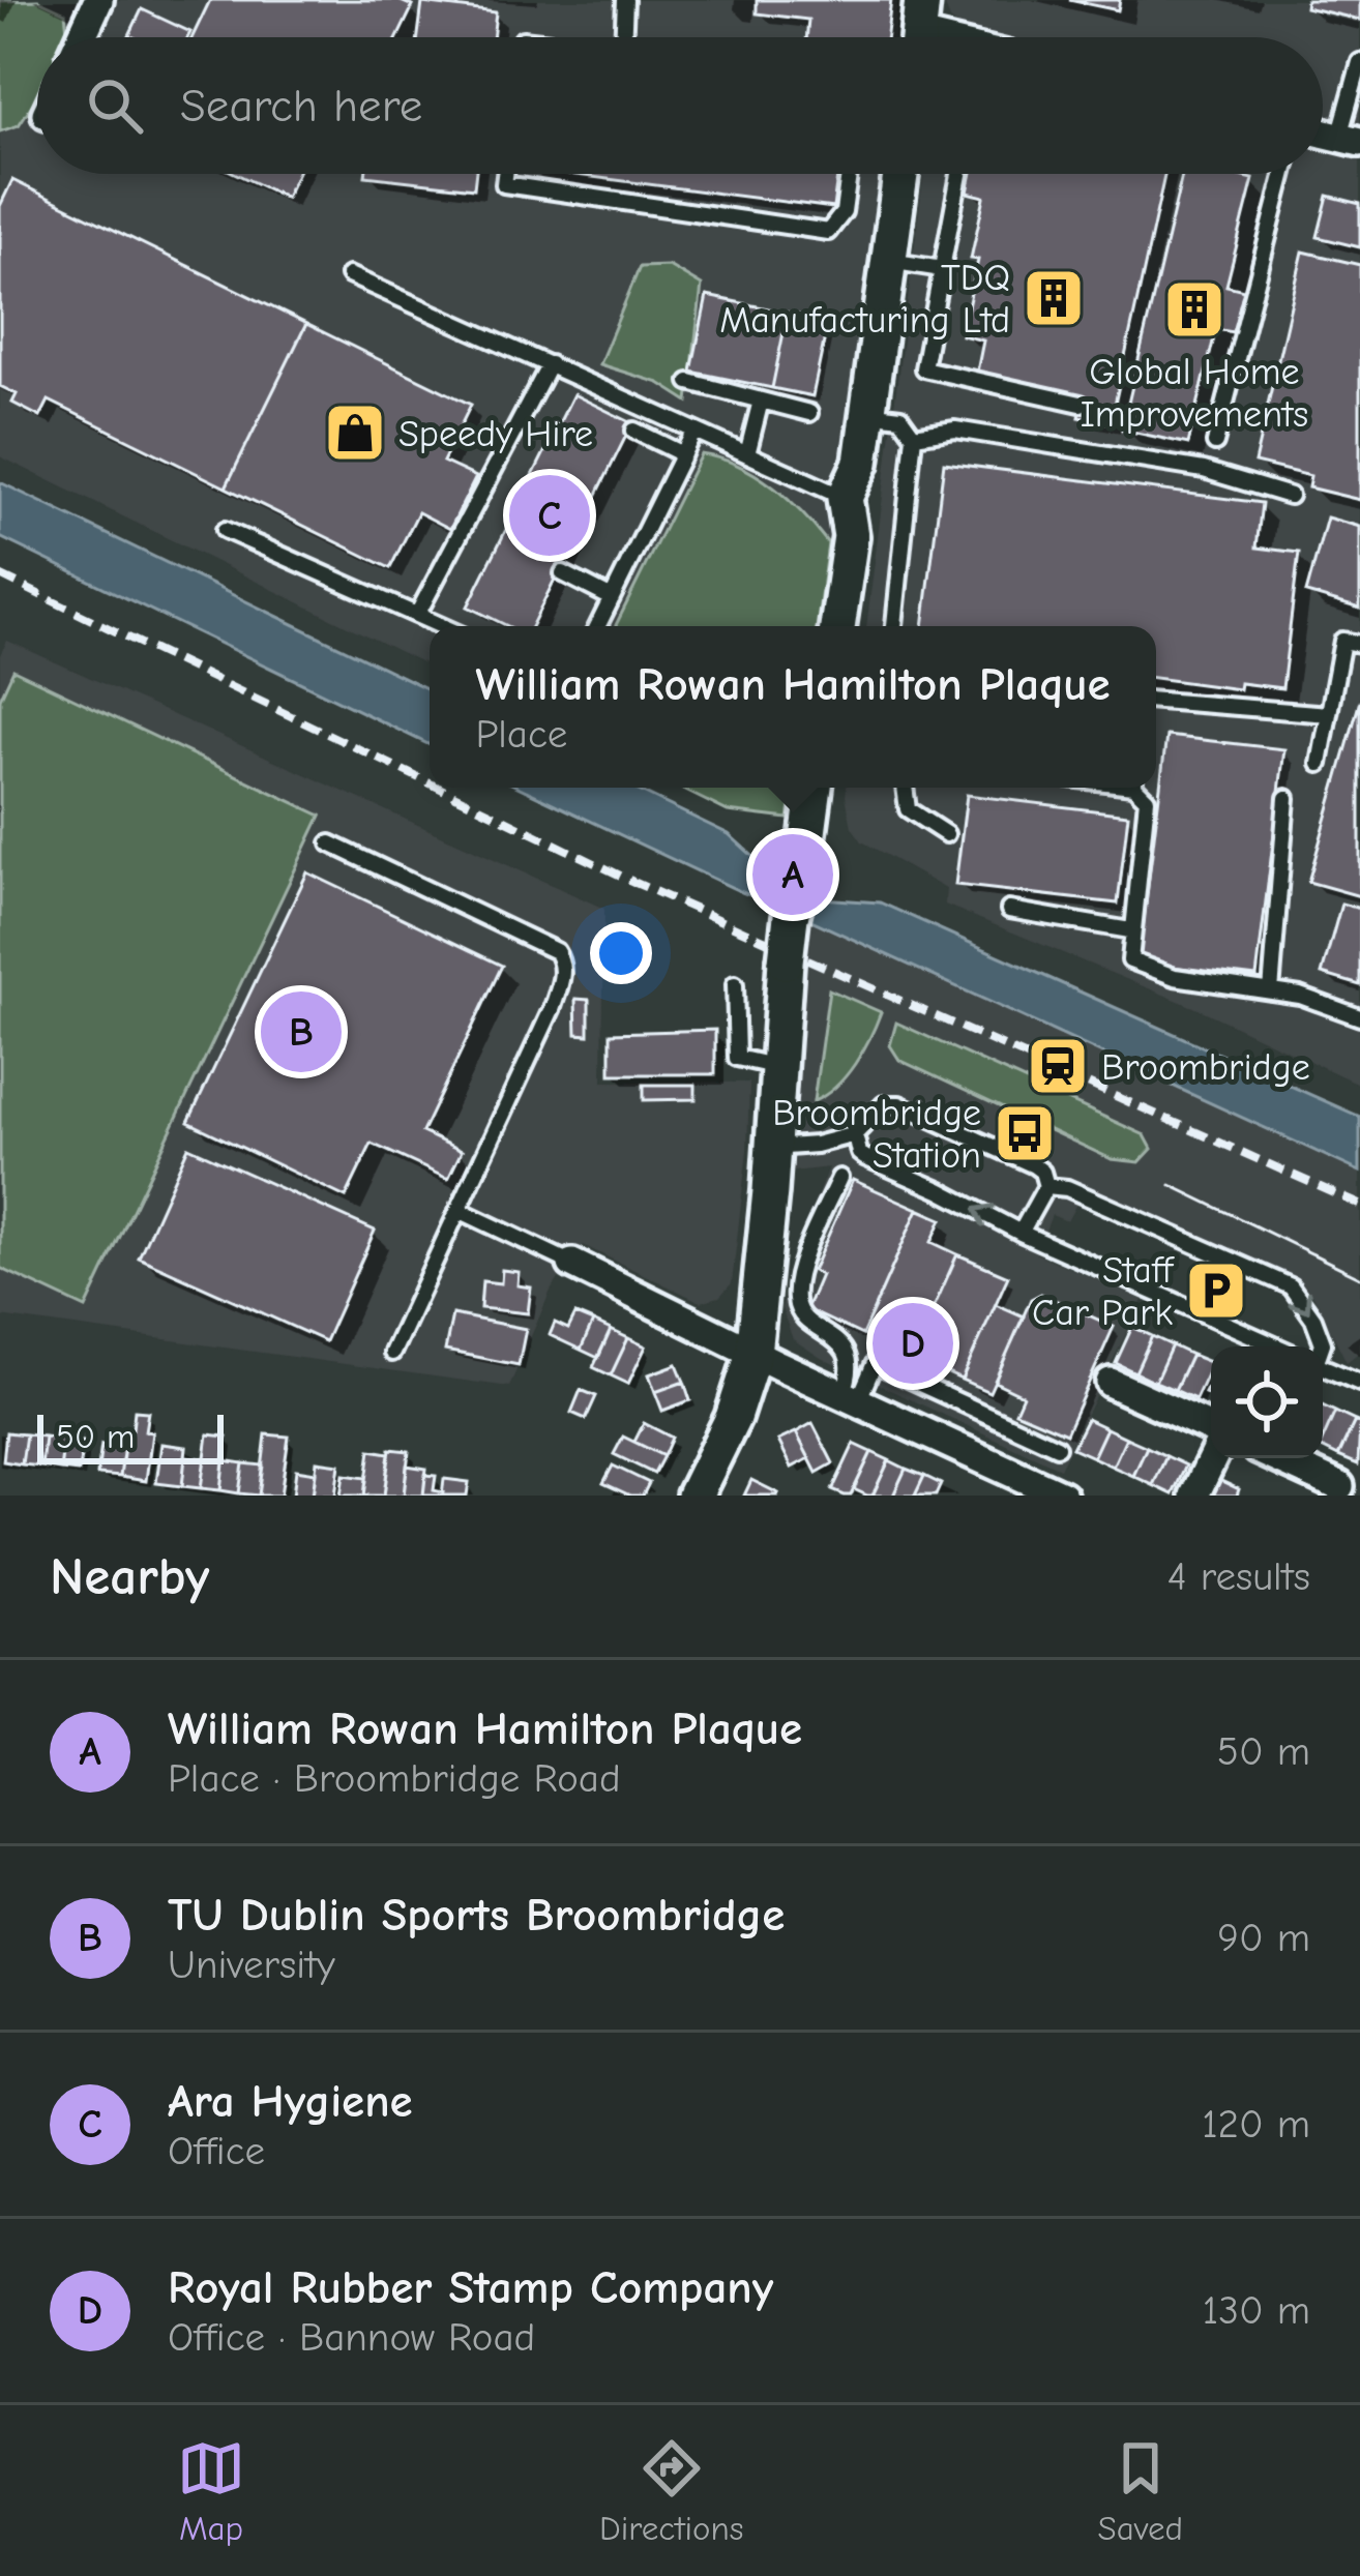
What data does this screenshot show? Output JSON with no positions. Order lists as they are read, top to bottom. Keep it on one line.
{"places":{"building":["TDQ Manufacturing Ltd","Global Home Improvements"],"shop":["Speedy Hire"],"station":["Broombridge"],"bus stop":["Broombridge Station"],"parking":["Staff Car Park"]},"scale_bar":"50 m","page":{"search":"Search here","pins":["C","A","B","D"],"popup":["William Rowan Hamilton Plaque","Place"],"scale":"50 m","heading":["Nearby","4 results"],"list":[{"mark":"A","name":"William Rowan Hamilton Plaque","note":"Place · Broombridge Road","value":"50 m"},{"mark":"B","name":"TU Dublin Sports Broombridge","note":"University","value":"90 m"},{"mark":"C","name":"Ara Hygiene","note":"Office","value":"120 m"},{"mark":"D","name":"Royal Rubber Stamp Company","note":"Office · Bannow Road","value":"130 m"}],"nav":["Map","Directions","Saved"]}}
